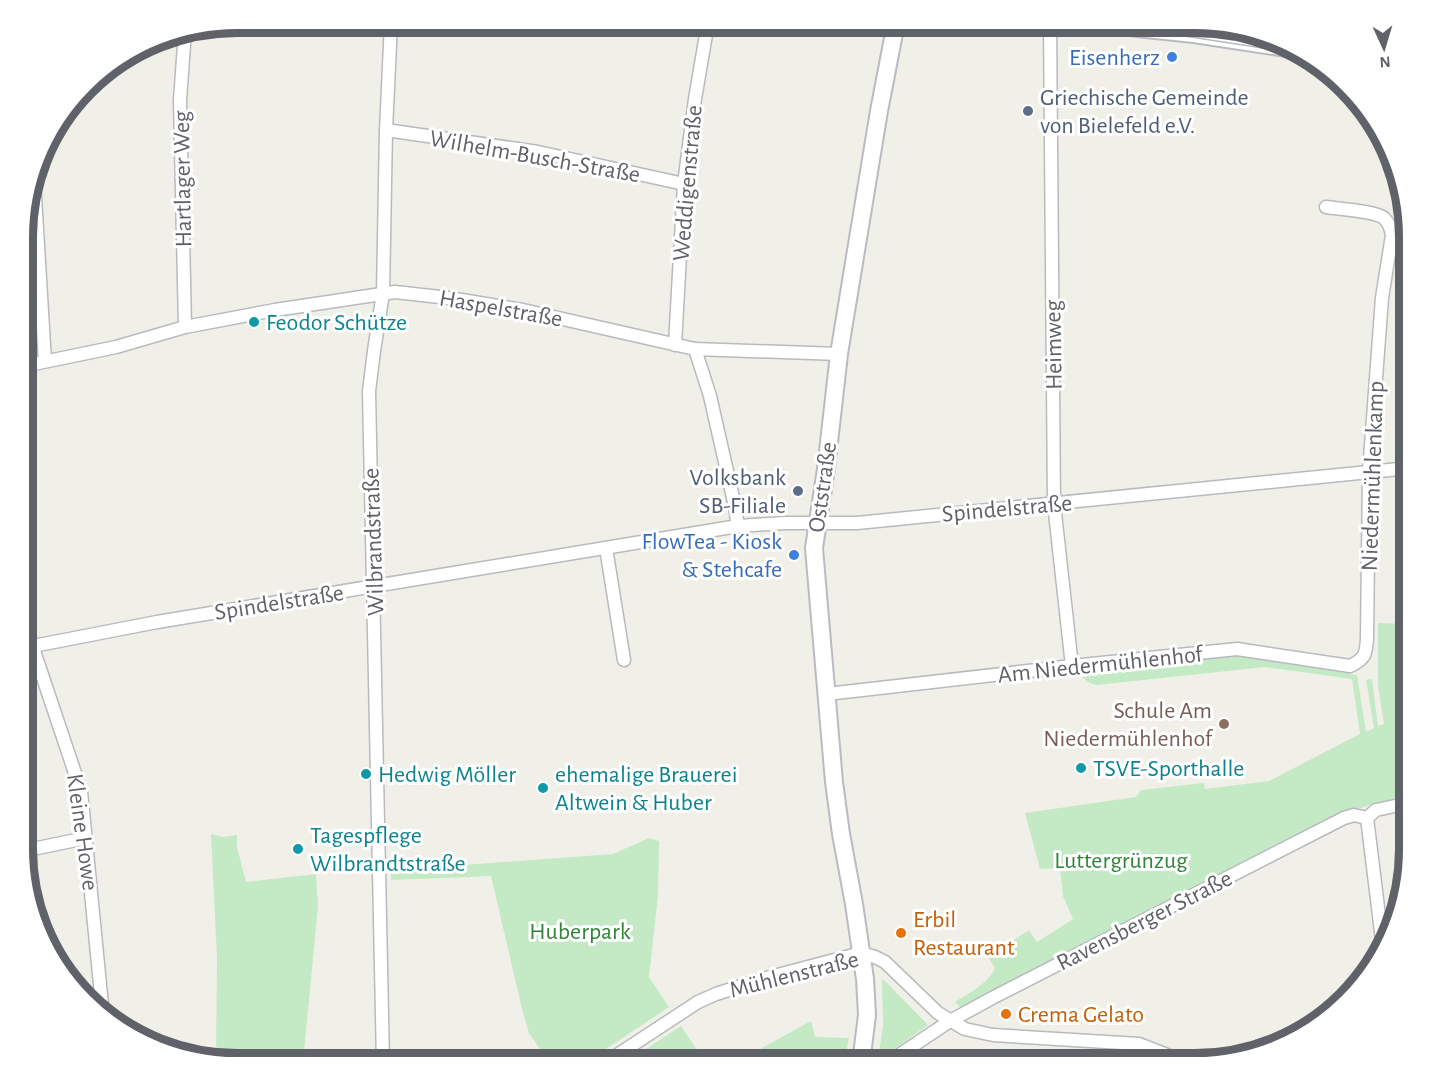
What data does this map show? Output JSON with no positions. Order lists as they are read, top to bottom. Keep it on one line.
{"streets":{"street":["Wilhelm-Busch-Straße","Hartlager Weg","Weddigenstraße","Haspelstraße","Heimweg","Niedermühlenkamp","Oststraße","Spindelstraße","Wilbrandstraße","Am Niedermühlenhof","Kleine Howe","Ravensberger Straße","Mühlenstraße"]},"crossings":[["Wilhelm-Busch-Straße","Weddigenstraße"],["Wilhelm-Busch-Straße","Wilbrandstraße"],["Hartlager Weg","Haspelstraße"],["Weddigenstraße","Haspelstraße"],["Haspelstraße","Oststraße"],["Haspelstraße","Wilbrandstraße"],["Heimweg","Spindelstraße"],["Heimweg","Am Niedermühlenhof"],["Niedermühlenkamp","Spindelstraße"],["Niedermühlenkamp","Am Niedermühlenhof"],["Oststraße","Spindelstraße"],["Oststraße","Am Niedermühlenhof"],["Oststraße","Mühlenstraße"],["Spindelstraße","Wilbrandstraße"],["Ravensberger Straße","Mühlenstraße"]],"parks":["Luttergrünzug","Huberpark"],"places":["Eisenherz","Griechische Gemeinde von Bielefeld e.V.","Feodor Schütze","Volksbank SB-Filiale","FlowTea - Kiosk & Stehcafe","Schule Am Niedermühlenhof","TSVE-Sporthalle","Hedwig Möller","ehemalige Brauerei Altwein & Huber","Tagespflege Wilbrandtstraße","Erbil Restaurant","Crema Gelato"],"north":"bottom"}
